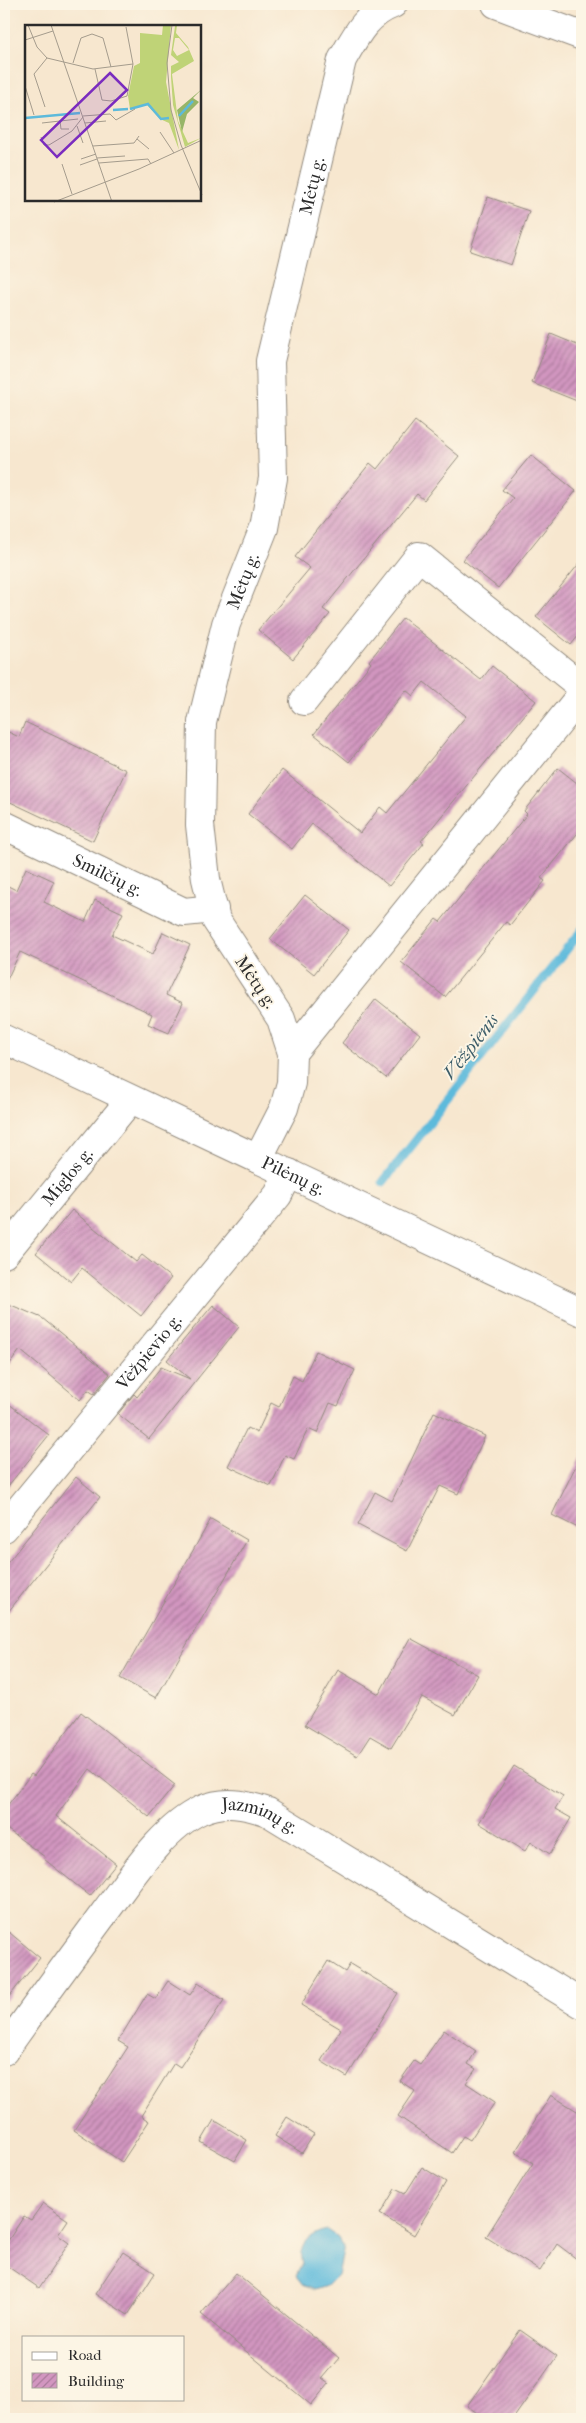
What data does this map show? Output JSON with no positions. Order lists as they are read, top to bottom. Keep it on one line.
{"streets":{"street":["Mėtų g.","Smilčių g.","Pilėnų g.","Miglos g.","Vėžpievio g.","Jazminų g."]},"crossings":[["Mėtų g.","Smilčių g."],["Mėtų g.","Pilėnų g."],["Pilėnų g.","Miglos g."],["Pilėnų g.","Vėžpievio g."]],"water":["Vėžpienis"],"legend":["Road","Building"]}
